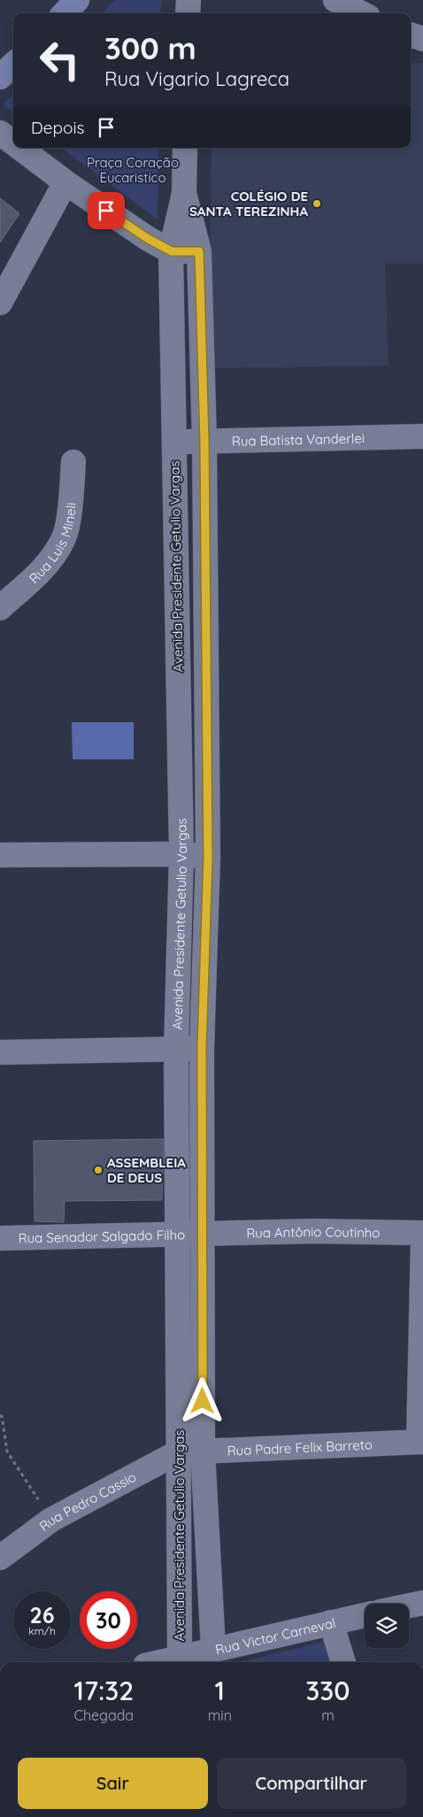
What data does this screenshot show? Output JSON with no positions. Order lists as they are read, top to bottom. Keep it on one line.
{"streets":{"street":["Rua Batista Vanderlei","Rua Luis Mineli","Avenida Presidente Getulio Vargas","Rua Antônio Coutinho","Rua Senador Salgado Filho","Rua Padre Felix Barreto","Rua Pedro Cassio","Rua Victor Carneval"]},"crossings":[["Rua Batista Vanderlei","Avenida Presidente Getulio Vargas"],["Avenida Presidente Getulio Vargas","Rua Antônio Coutinho"],["Avenida Presidente Getulio Vargas","Rua Senador Salgado Filho"],["Avenida Presidente Getulio Vargas","Rua Padre Felix Barreto"],["Avenida Presidente Getulio Vargas","Rua Pedro Cassio"],["Avenida Presidente Getulio Vargas","Rua Victor Carneval"],["Rua Antônio Coutinho","Rua Senador Salgado Filho"],["Rua Padre Felix Barreto","Rua Pedro Cassio"]],"parks":["Praça Coração Eucaristico"],"places":["COLÉGIO DE SANTA TEREZINHA","ASSEMBLEIA DE DEUS"],"page":{"turn":["300 m","Rua Vigario Lagreca"],"then":"Depois","speed":"26 km/h","limit":"30","eta":["17:32","Chegada","1","min","330","m"],"buttons":["Sair","Compartilhar"]}}
